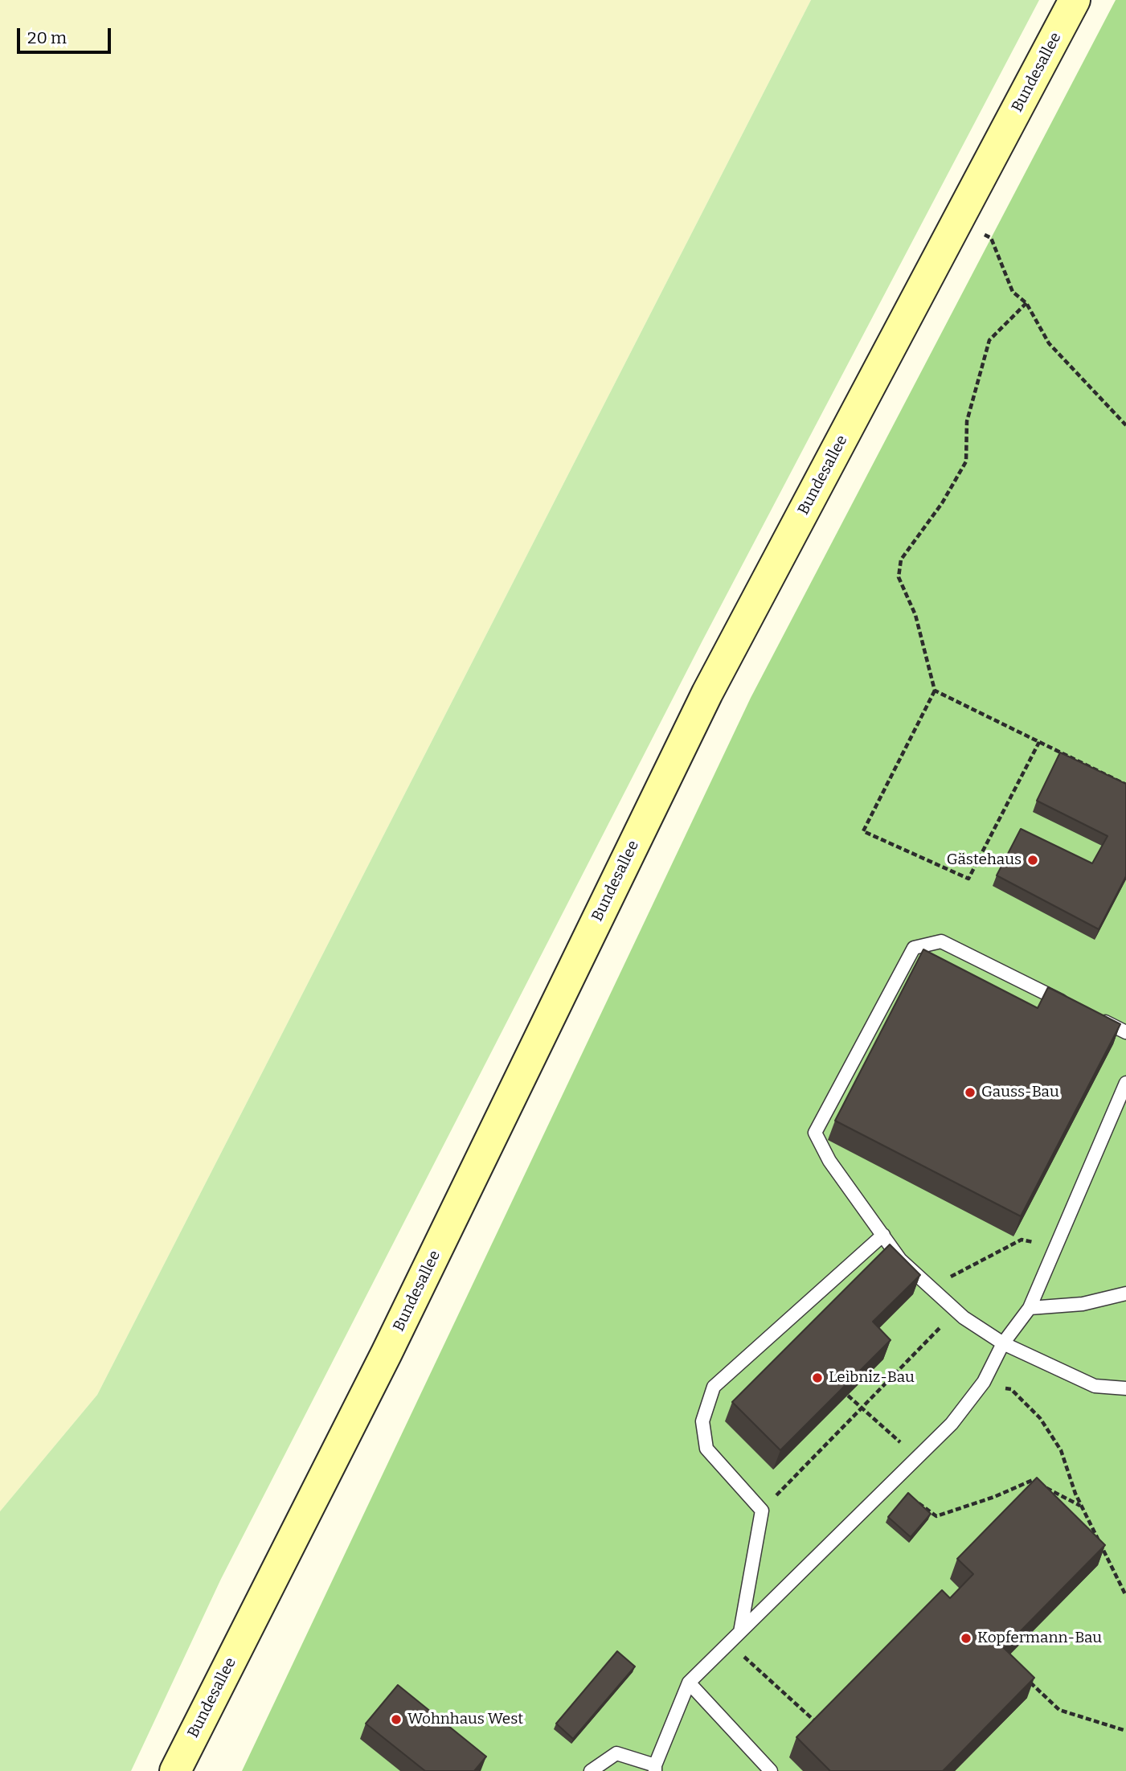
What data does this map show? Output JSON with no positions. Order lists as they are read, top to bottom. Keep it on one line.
{"streets":{"main road":["Bundesallee"]},"places":["Gästehaus","Gauss-Bau","Leibniz-Bau","Kopfermann-Bau","Wohnhaus West"],"scale_bar":"20 m"}
